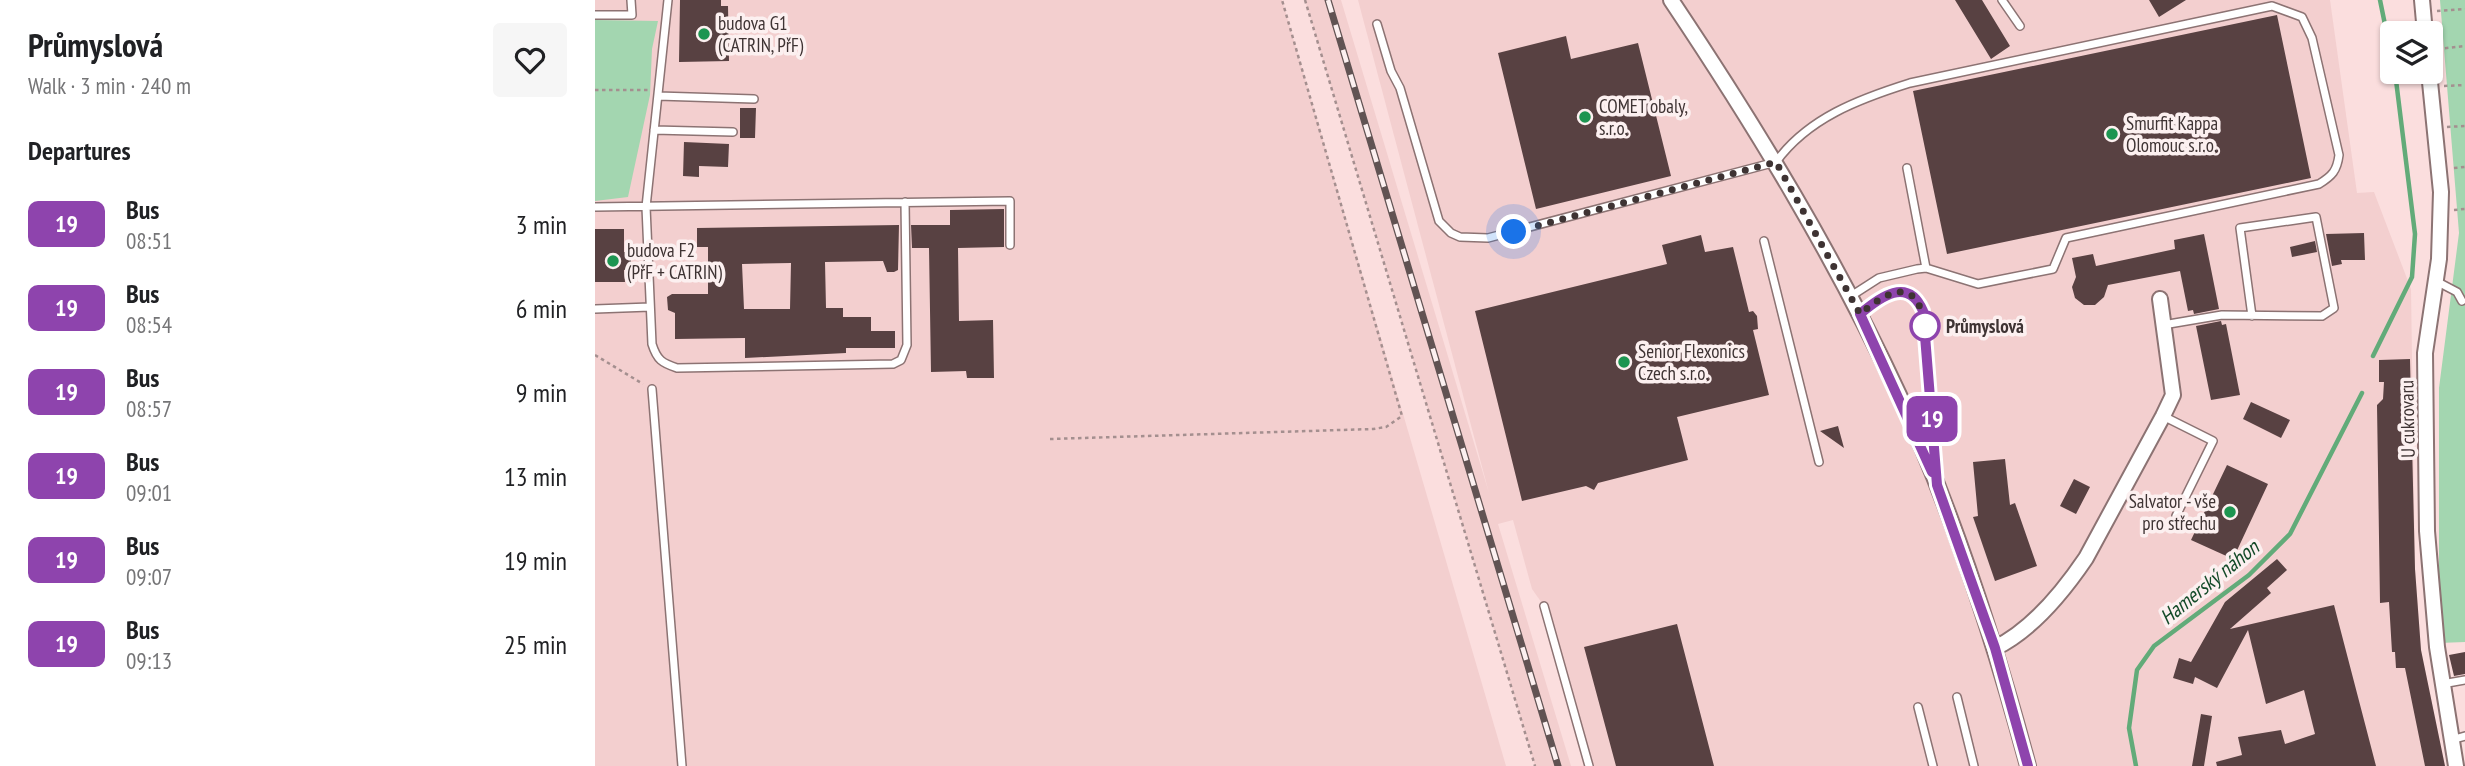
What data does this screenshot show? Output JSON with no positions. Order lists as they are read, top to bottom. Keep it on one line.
{"streets":{"street":["U cukrovaru"]},"water":["Hamerský náhon"],"places":["budova G1 (CATRIN, PřF)","COMET obaly, s.r.o.","Smurfit Kappa Olomouc s.r.o.","budova F2 (PřF + CATRIN)","Průmyslová","Senior Flexonics Czech s.r.o.","Salvator - vše pro střechu"],"lines":["bus line 19"],"page":{"heading":[["Průmyslová","Walk · 3 min · 240 m"],"Departures"],"on_map":"19","list":[{"mark":"19","name":"Bus","note":"08:51","value":"3 min"},{"mark":"19","name":"Bus","note":"08:54","value":"6 min"},{"mark":"19","name":"Bus","note":"08:57","value":"9 min"},{"mark":"19","name":"Bus","note":"09:01","value":"13 min"},{"mark":"19","name":"Bus","note":"09:07","value":"19 min"},{"mark":"19","name":"Bus","note":"09:13","value":"25 min"}]}}
